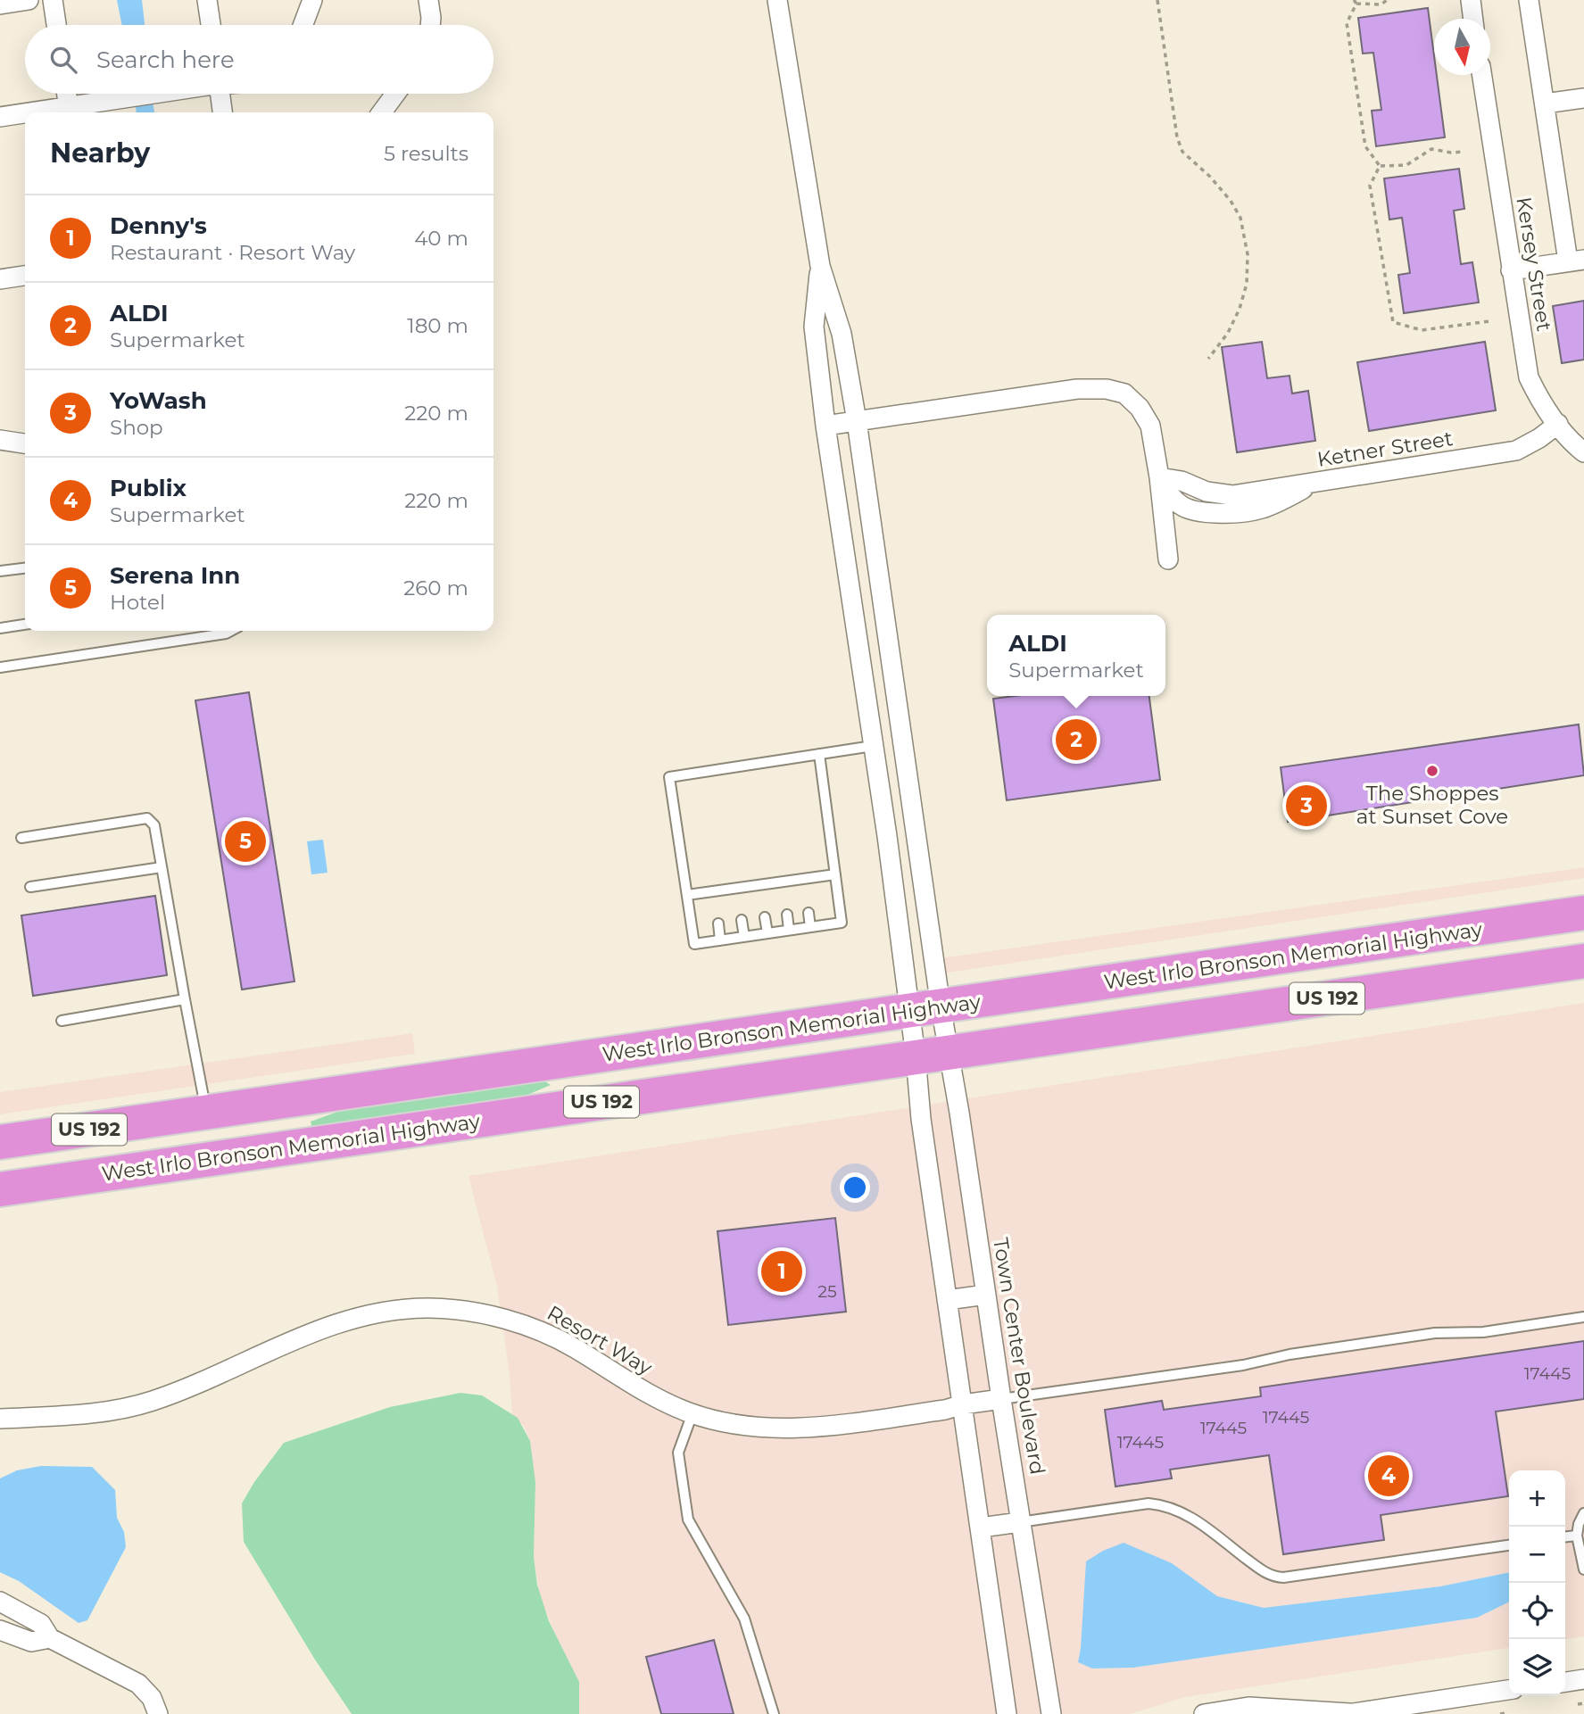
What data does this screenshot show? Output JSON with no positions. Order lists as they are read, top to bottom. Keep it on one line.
{"streets":{"highway":["West Irlo Bronson Memorial Highway","US 192"],"street":["Kersey Street","Ketner Street","Resort Way","Town Center Boulevard"]},"crossings":[["Kersey Street","Ketner Street"],["West Irlo Bronson Memorial Highway","Town Center Boulevard"],["Resort Way","Town Center Boulevard"]],"places":["The Shoppes at Sunset Cove"],"house_numbers":["25","17445","17445","17445","17445"],"north":"bottom","page":{"search":"Search here","heading":["Nearby","5 results"],"list":[{"mark":"1","name":"Denny's","note":"Restaurant · Resort Way","value":"40 m"},{"mark":"2","name":"ALDI","note":"Supermarket","value":"180 m"},{"mark":"3","name":"YoWash","note":"Shop","value":"220 m"},{"mark":"4","name":"Publix","note":"Supermarket","value":"220 m"},{"mark":"5","name":"Serena Inn","note":"Hotel","value":"260 m"}],"popup":["ALDI","Supermarket"],"pins":["2","3","5","1","4"],"map_buttons":["+","−"]}}
